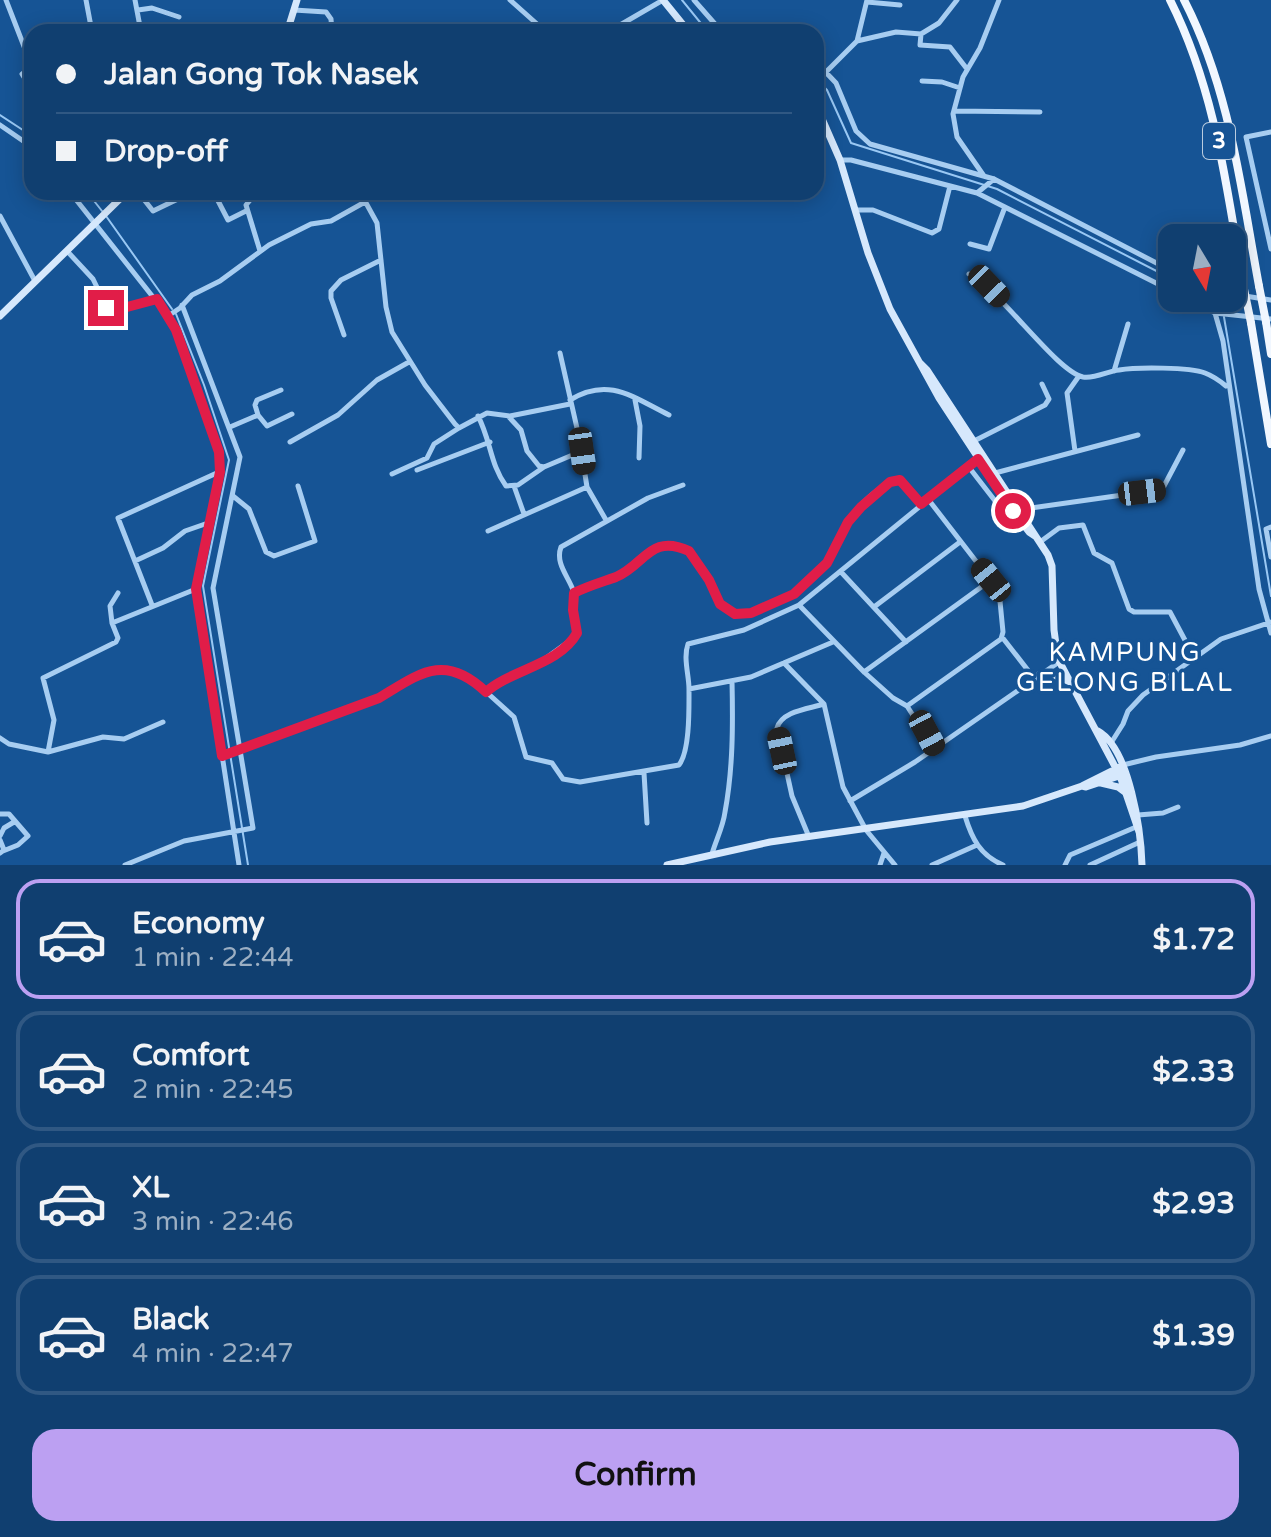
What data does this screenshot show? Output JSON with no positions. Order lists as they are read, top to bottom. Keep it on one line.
{"streets":{"main road":["3"]},"districts":["KAMPUNG GELONG BILAL"],"north":"bottom","page":{"banner":["Jalan Gong Tok Nasek","Drop-off"],"list":[{"name":"Economy","note":"1 min · 22:44","value":"$1.72"},{"name":"Comfort","note":"2 min · 22:45","value":"$2.33"},{"name":"XL","note":"3 min · 22:46","value":"$2.93"},{"name":"Black","note":"4 min · 22:47","value":"$1.39"}],"buttons":"Confirm"}}
